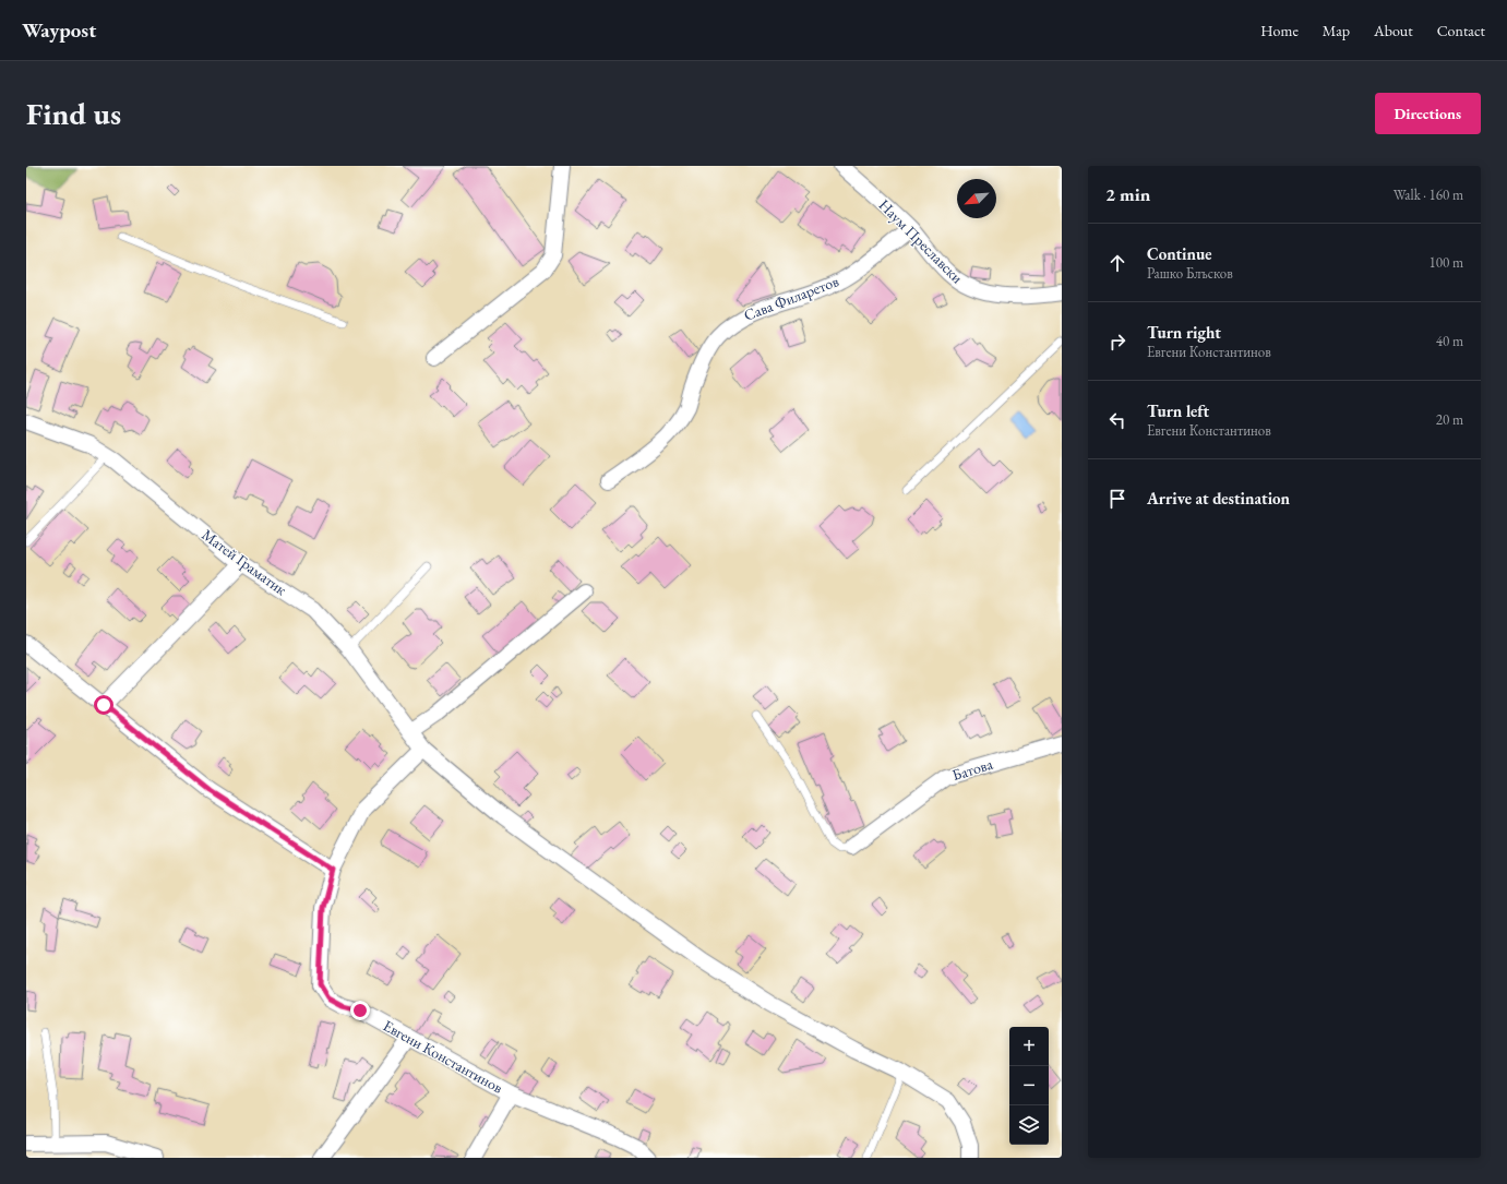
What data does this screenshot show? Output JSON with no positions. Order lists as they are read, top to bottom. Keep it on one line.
{"streets":{"street":["Наум Преславски","Сава Филаретов","Матей Граматик","Батова","Евгени Константинов"]},"crossings":[["Наум Преславски","Сава Филаретов"],["Матей Граматик","Евгени Константинов"]],"north":"bottom left","page":{"header":"Waypost","nav":["Home","Map","About","Contact"],"buttons":"Directions","title":"Find us","heading":["2 min","Walk · 160 m"],"list":[["Continue","Рашко Блъсков","100 m"],["Turn right","Евгени Константинов","40 m"],["Turn left","Евгени Константинов","20 m"],"Arrive at destination"],"map_buttons":["+","−"]}}
